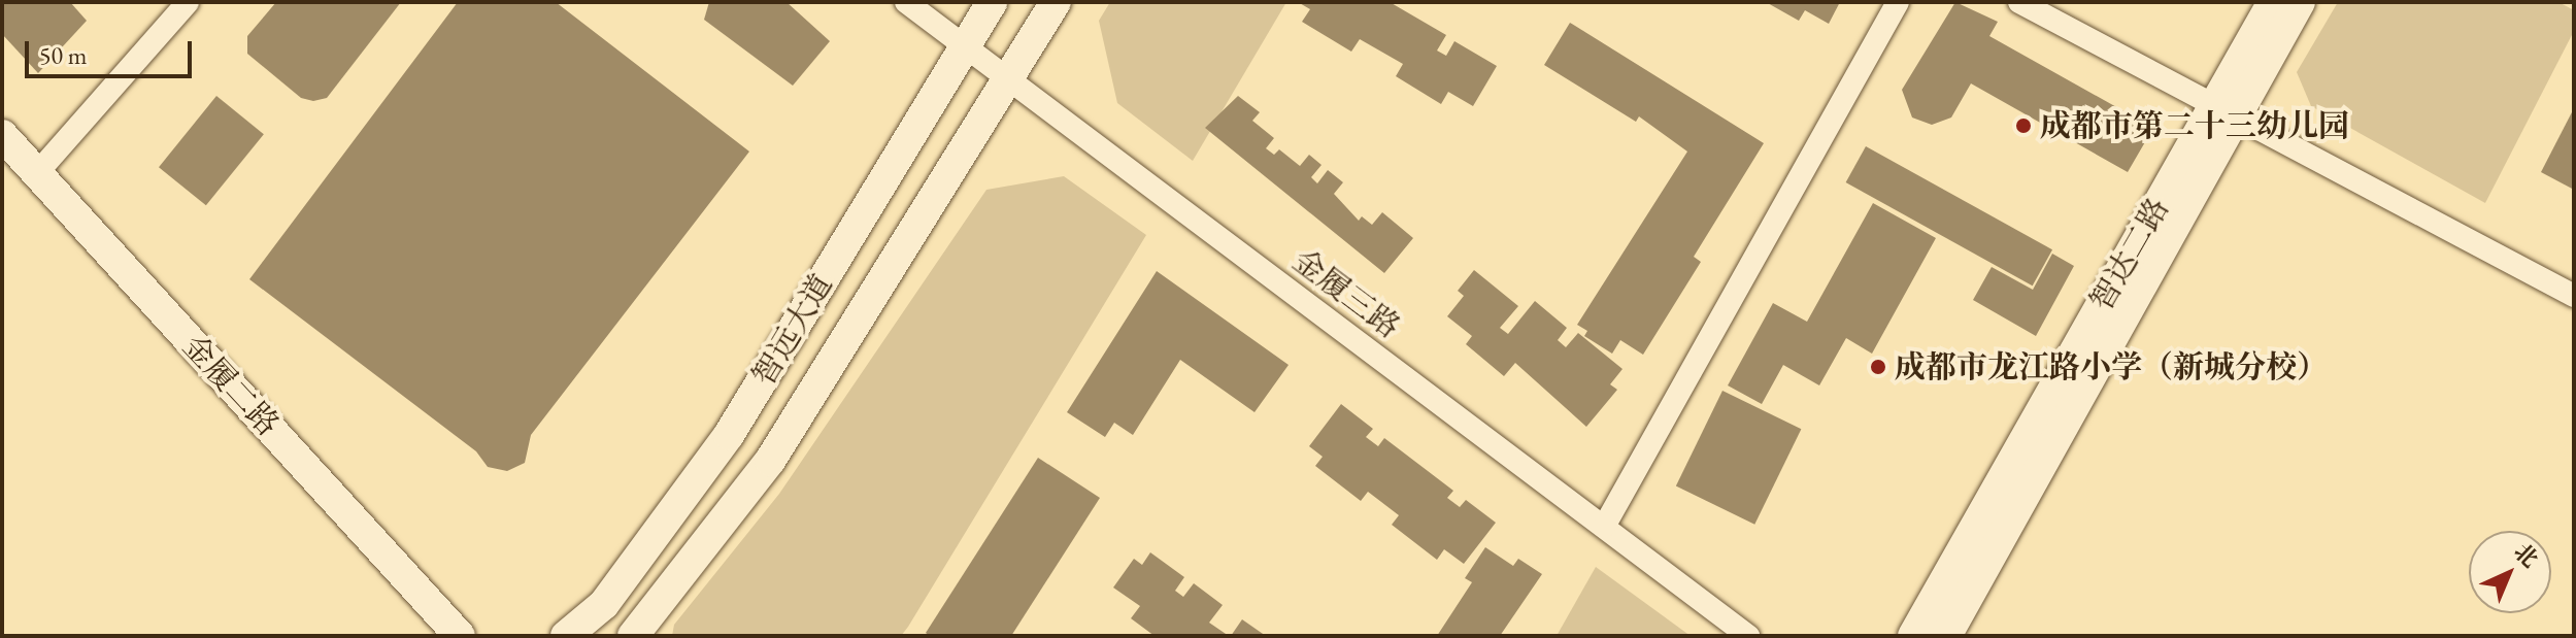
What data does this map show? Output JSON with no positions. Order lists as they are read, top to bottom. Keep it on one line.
{"streets":{"street":["智达二路","金履三路","智远大道","金履二路"]},"crossings":[["金履三路","智远大道"]],"places":["成都市第二十三幼儿园","成都市龙江路小学（新城分校）"],"scale_bar":"50 m","north":"top right"}
